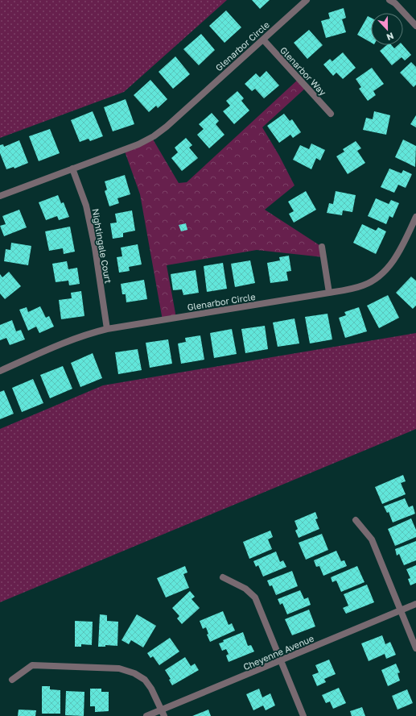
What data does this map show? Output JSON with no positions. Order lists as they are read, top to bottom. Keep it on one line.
{"streets":{"street":["Glenarbor Circle","Glenarbor Way","Nightingale Court","Cheyenne Avenue"]},"crossings":[["Glenarbor Circle","Glenarbor Way"],["Glenarbor Circle","Nightingale Court"]],"north":"bottom"}
